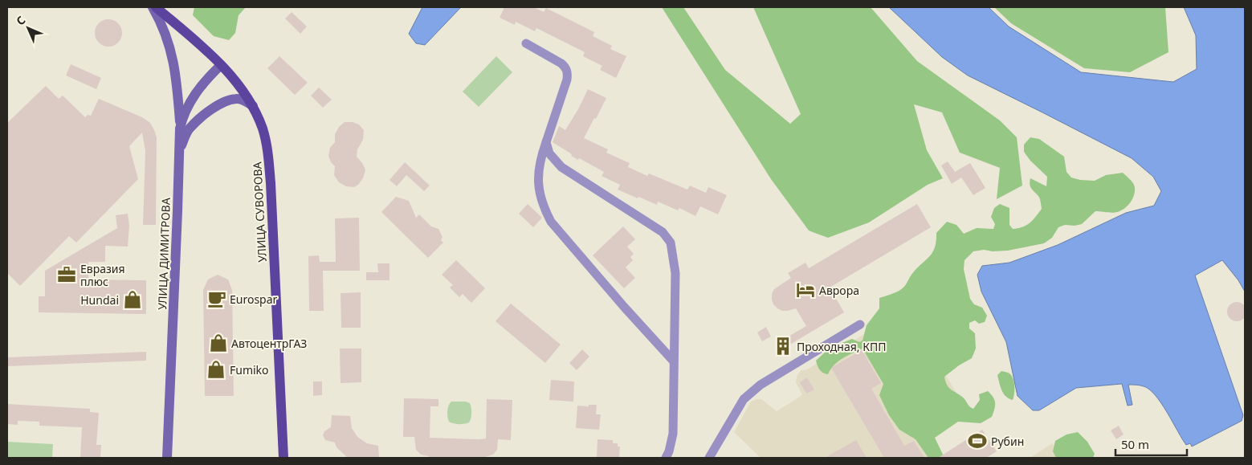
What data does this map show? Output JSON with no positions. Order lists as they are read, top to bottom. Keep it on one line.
{"streets":{"main road":["УЛИЦА СУВОРОВА","УЛИЦА ДИМИТРОВА"]},"crossings":[["УЛИЦА СУВОРОВА","УЛИЦА ДИМИТРОВА"]],"places":{"office":["Евразия плюс"],"hotel":["Аврора"],"cafe":["Eurospar"],"shop":["Hundai","АвтоцентрГАЗ","Fumiko"],"building":["Проходная, КПП"],"sports":["Рубин"]},"scale_bar":"50 m","north":"top left"}
